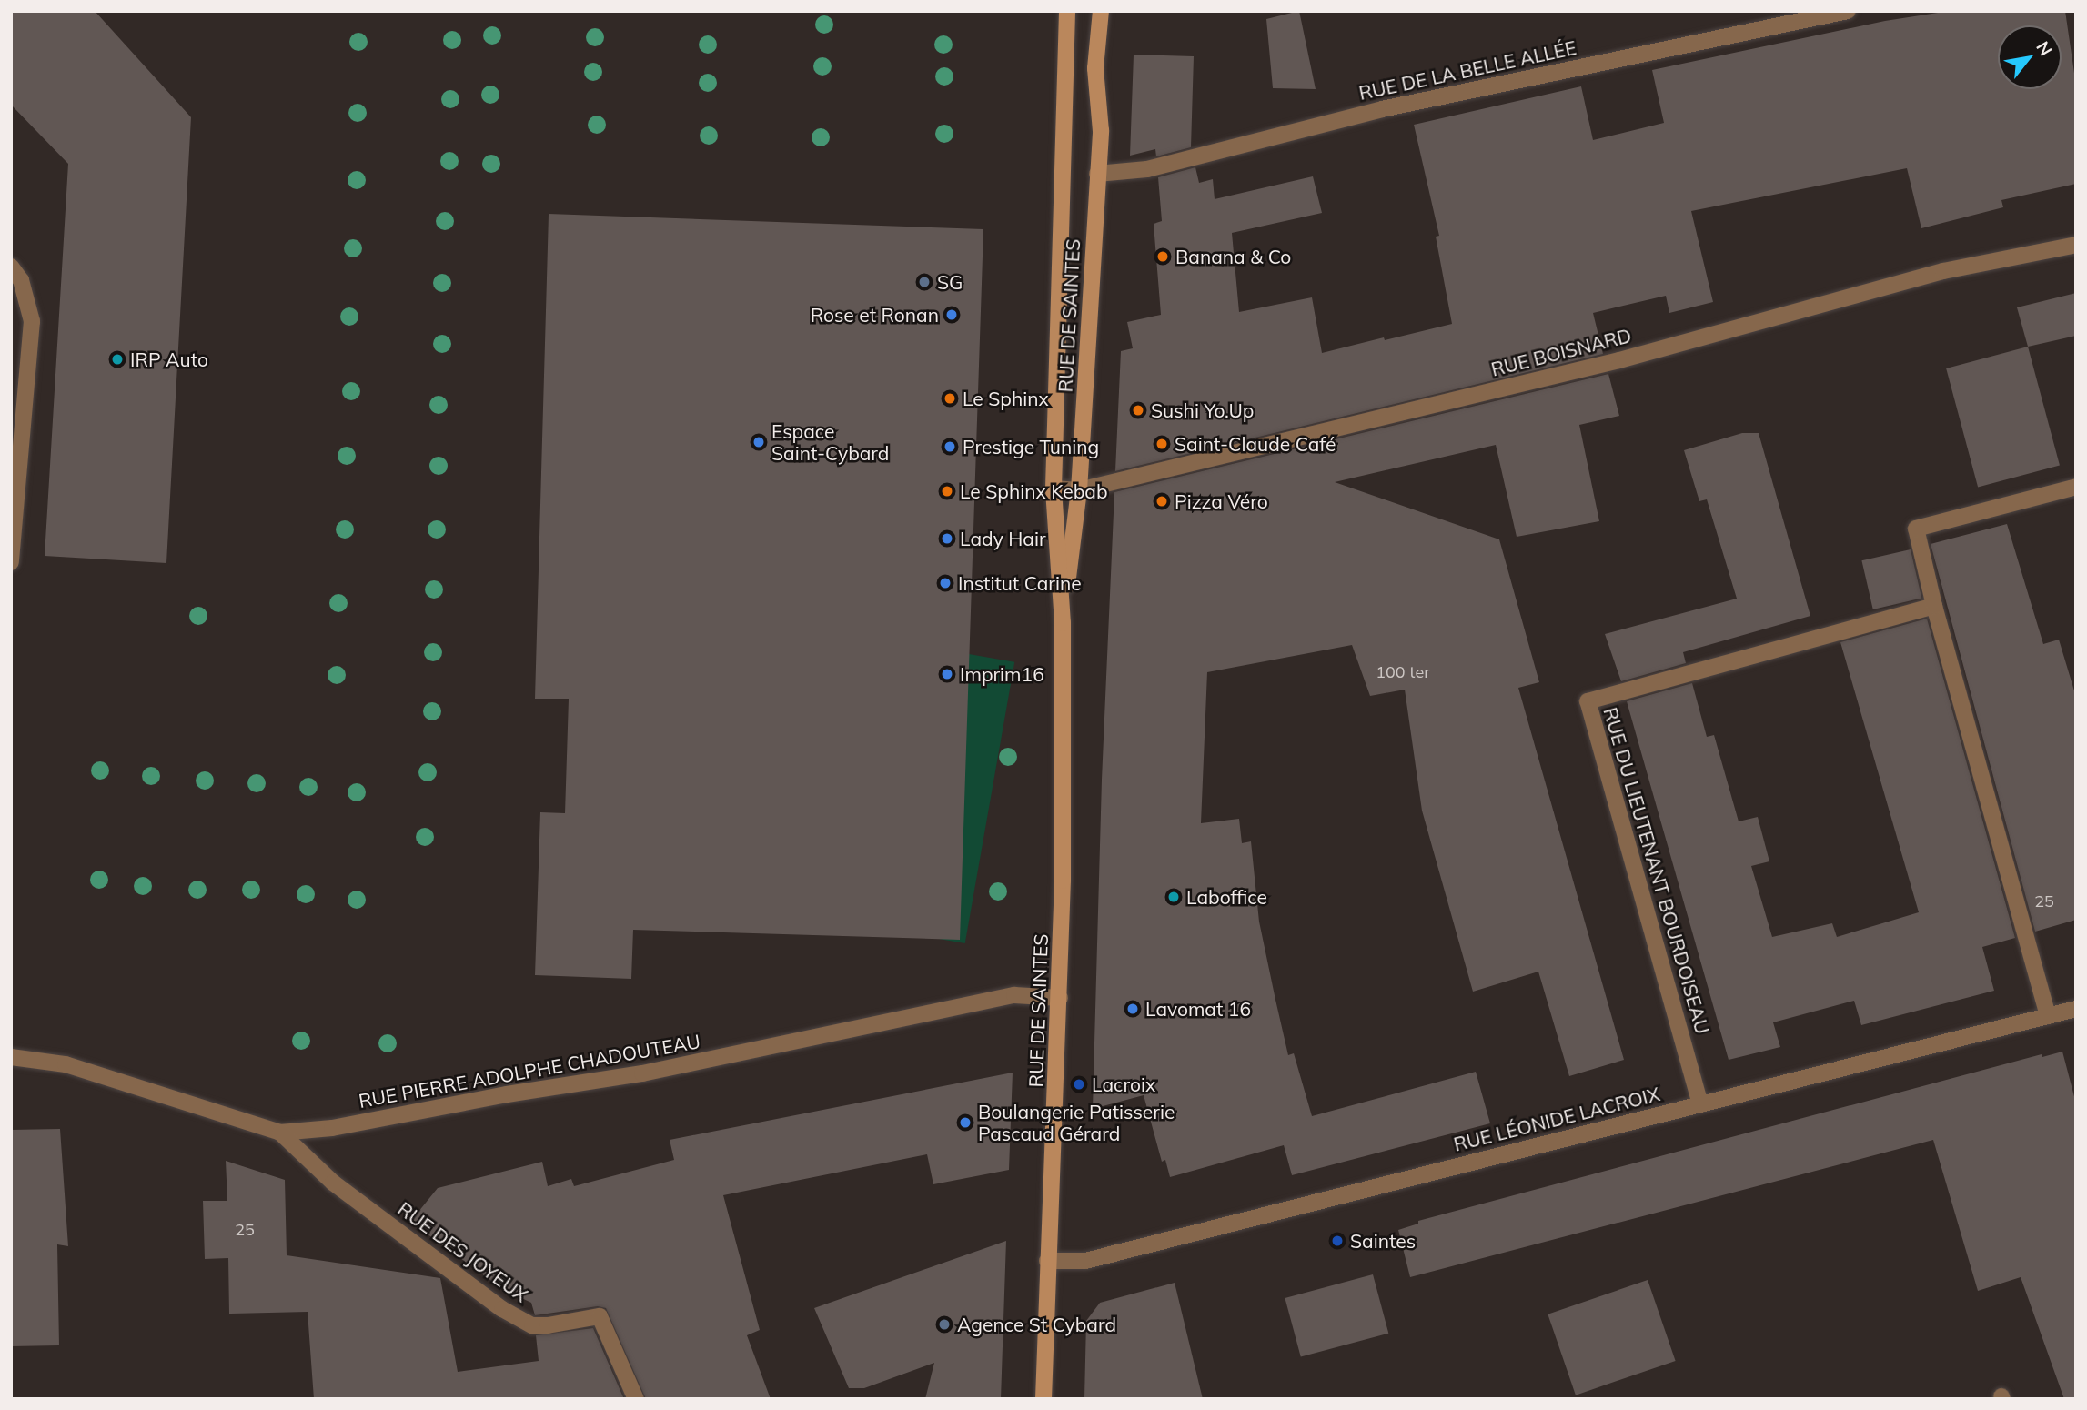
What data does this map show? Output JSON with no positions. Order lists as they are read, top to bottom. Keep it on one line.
{"streets":{"main road":["RUE DE SAINTES"],"street":["RUE DE LA BELLE ALLÉE","RUE BOISNARD","RUE DU LIEUTENANT BOURDOISEAU","RUE PIERRE ADOLPHE CHADOUTEAU","RUE LÉONIDE LACROIX","RUE DES JOYEUX"]},"crossings":[["RUE DE LA BELLE ALLÉE","RUE DE SAINTES"],["RUE DE SAINTES","RUE BOISNARD"],["RUE DE SAINTES","RUE PIERRE ADOLPHE CHADOUTEAU"],["RUE DE SAINTES","RUE LÉONIDE LACROIX"],["RUE DU LIEUTENANT BOURDOISEAU","RUE LÉONIDE LACROIX"],["RUE PIERRE ADOLPHE CHADOUTEAU","RUE DES JOYEUX"]],"places":["Banana & Co","SG","Rose et Ronan","IRP Auto","Le Sphinx","Sushi Yo.Up","Espace Saint-Cybard","Saint-Claude Café","Prestige Tuning","Le Sphinx Kebab","Pizza Véro","Lady Hair","Institut Carine","Imprim16","Laboffice","Lavomat 16","Lacroix","Boulangerie Patisserie Pascaud Gérard","Saintes","Agence St Cybard"],"house_numbers":["100 ter","25","25"],"north":"top right"}
